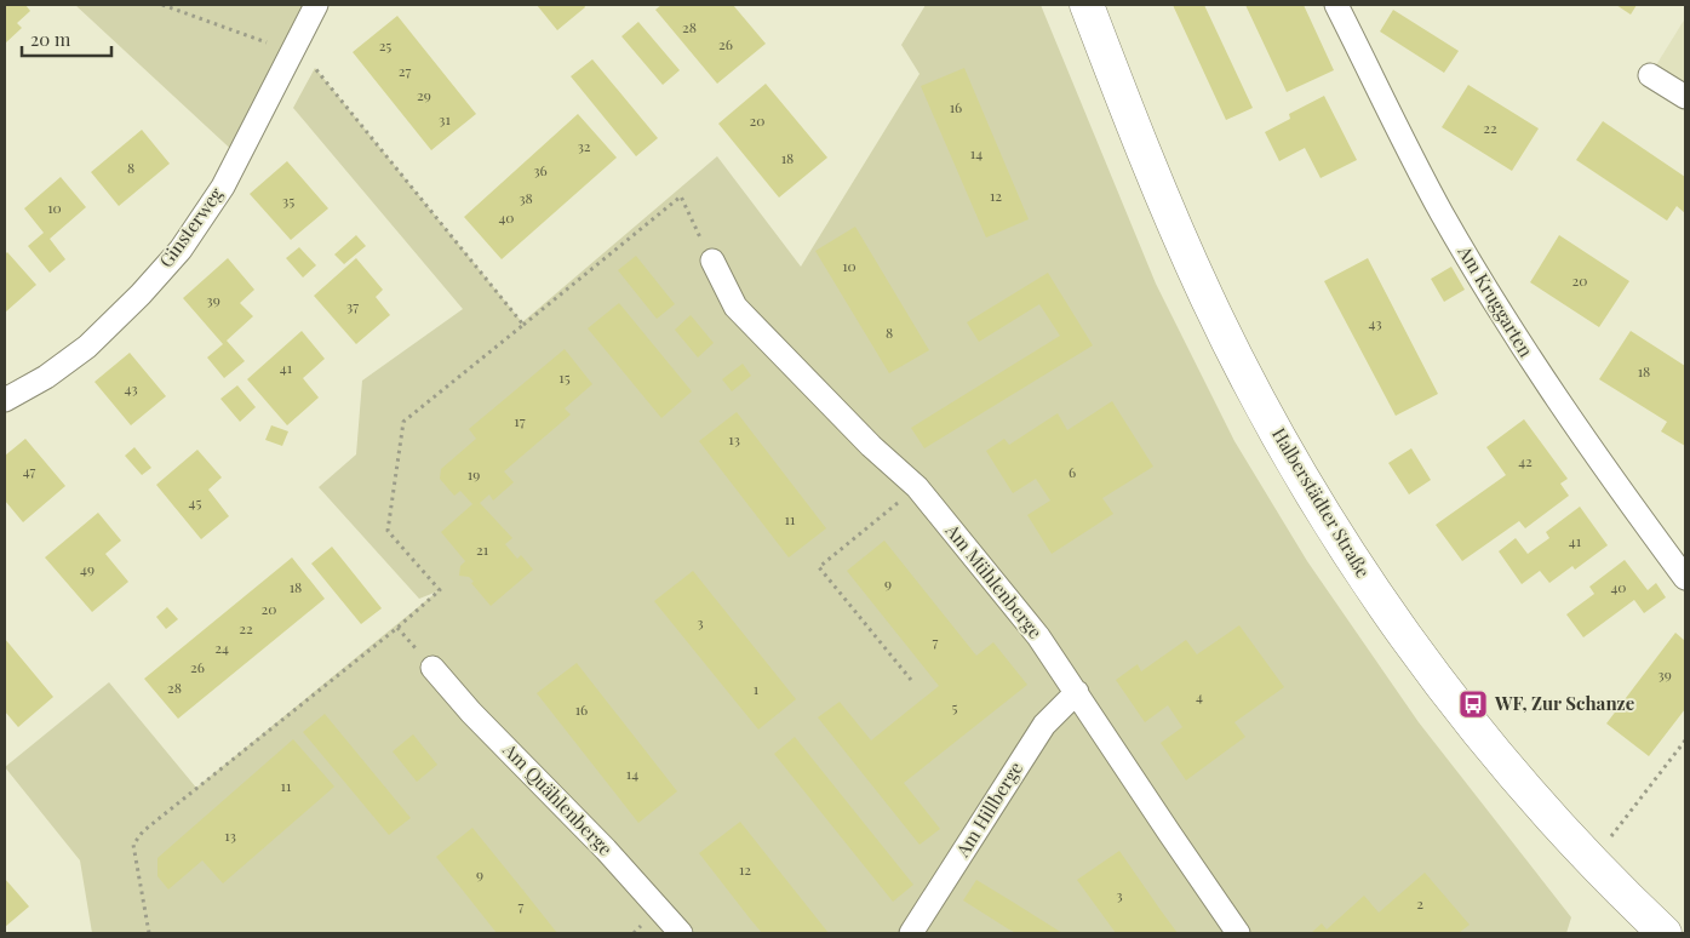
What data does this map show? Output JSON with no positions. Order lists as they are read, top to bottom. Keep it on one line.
{"streets":{"main road":["Halberstädter Straße"],"street":["Ginsterweg","Am Kruggarten","Am Mühlenberge","Am Quählenberge","Am Hillberge"]},"crossings":[["Am Mühlenberge","Am Hillberge"]],"places":{"bus stop":["WF, Zur Schanze"]},"house_numbers":["28","26","25","27","29","16","31","20","22","32","14","18","8","36","12","38","35","10","40","10","20","39","37","43","8","41","18","15","43","17","13","42","47","6","19","45","11","41","21","49","9","18","40","20","3","22","7","24","26","39","28","1","4","5","16","14","11","13","12","9","3","2","7"],"scale_bar":"20 m"}
